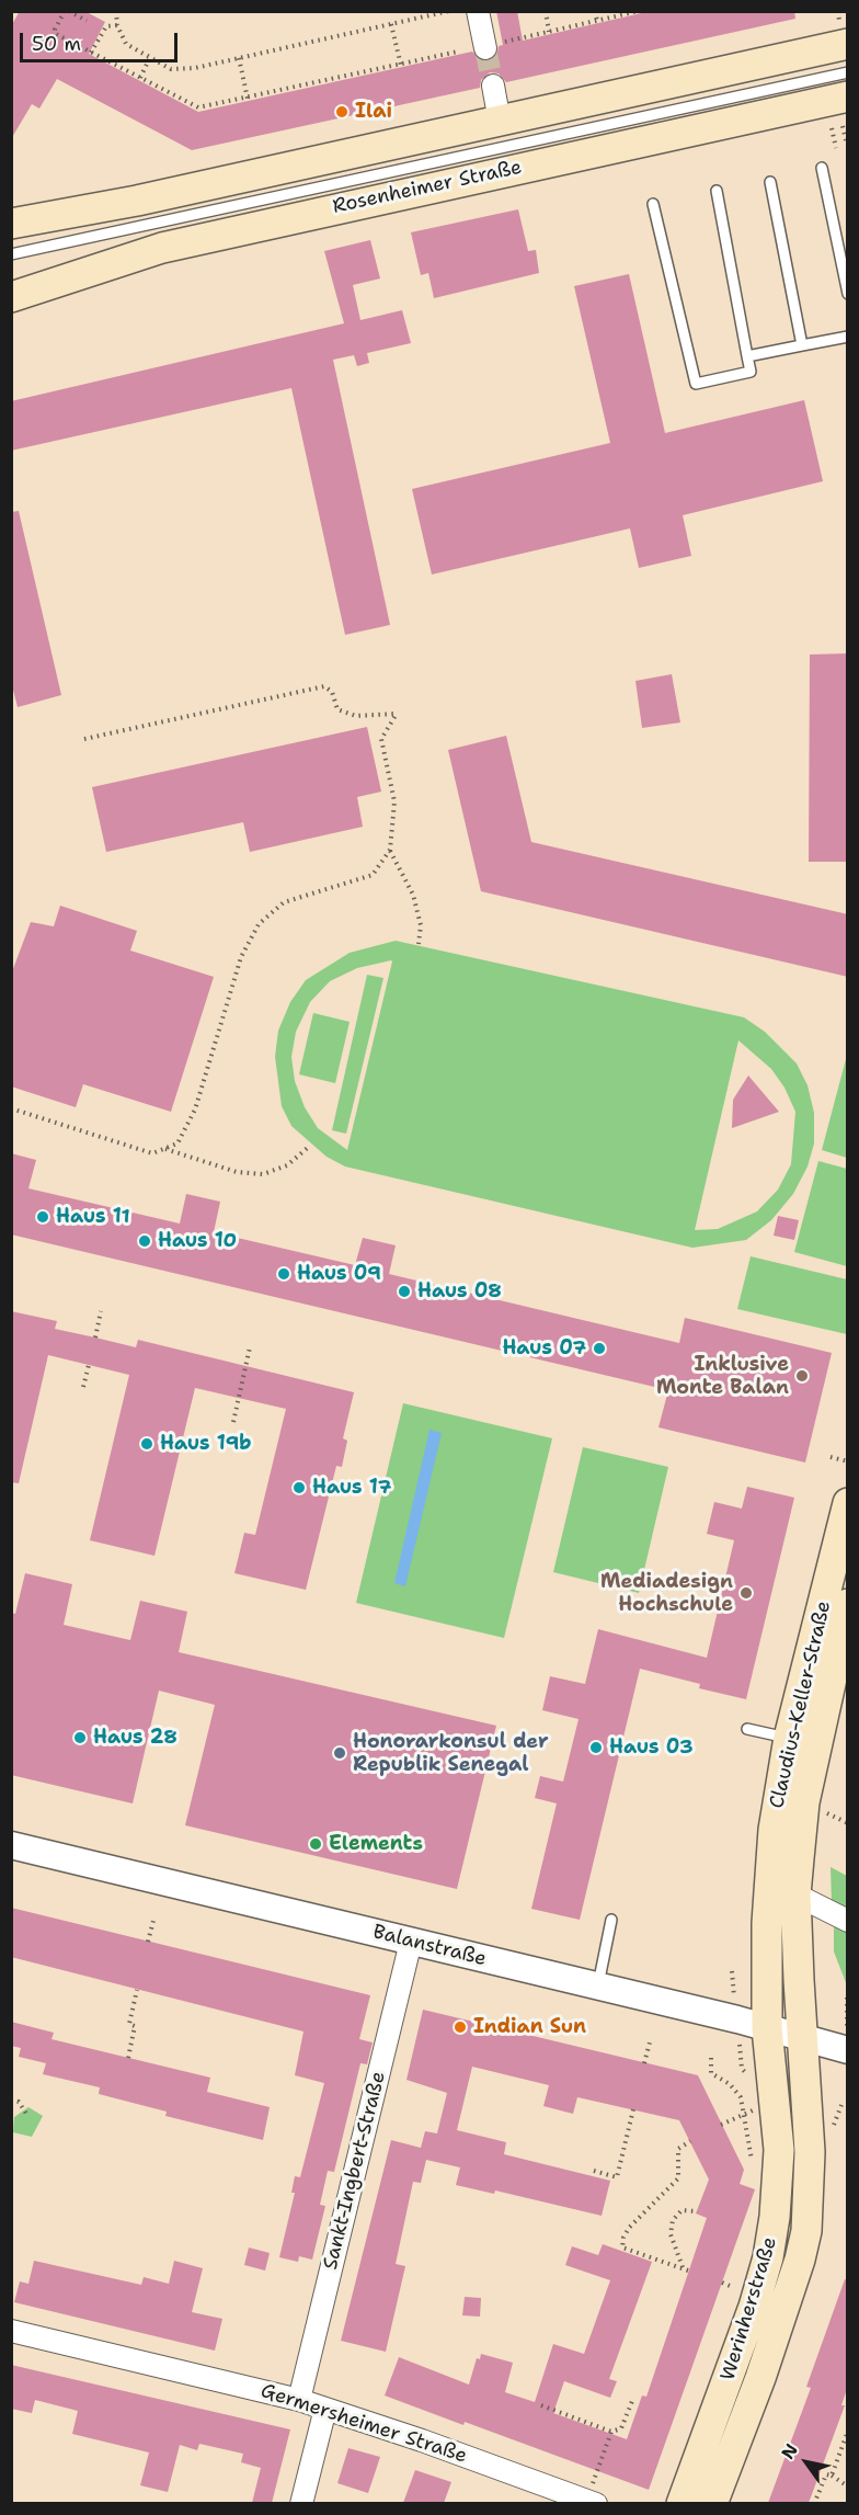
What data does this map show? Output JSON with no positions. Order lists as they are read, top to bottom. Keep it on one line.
{"streets":{"main road":["Rosenheimer Straße","Claudius-Keller-Straße","Werinherstraße"],"street":["Balanstraße","Sankt-Ingbert-Straße","Germersheimer Straße"]},"crossings":[["Claudius-Keller-Straße","Balanstraße"],["Claudius-Keller-Straße","Werinherstraße"],["Balanstraße","Sankt-Ingbert-Straße"],["Balanstraße","Werinherstraße"],["Sankt-Ingbert-Straße","Germersheimer Straße"]],"places":["Ilai","Haus 11","Haus 10","Haus 09","Haus 08","Haus 07","Inklusive Monte Balan","Haus 19b","Haus 17","Mediadesign Hochschule","Haus 28","Haus 03","Honorarkonsul der Republik Senegal","Elements","Indian Sun"],"scale_bar":"50 m","north":"top left"}
